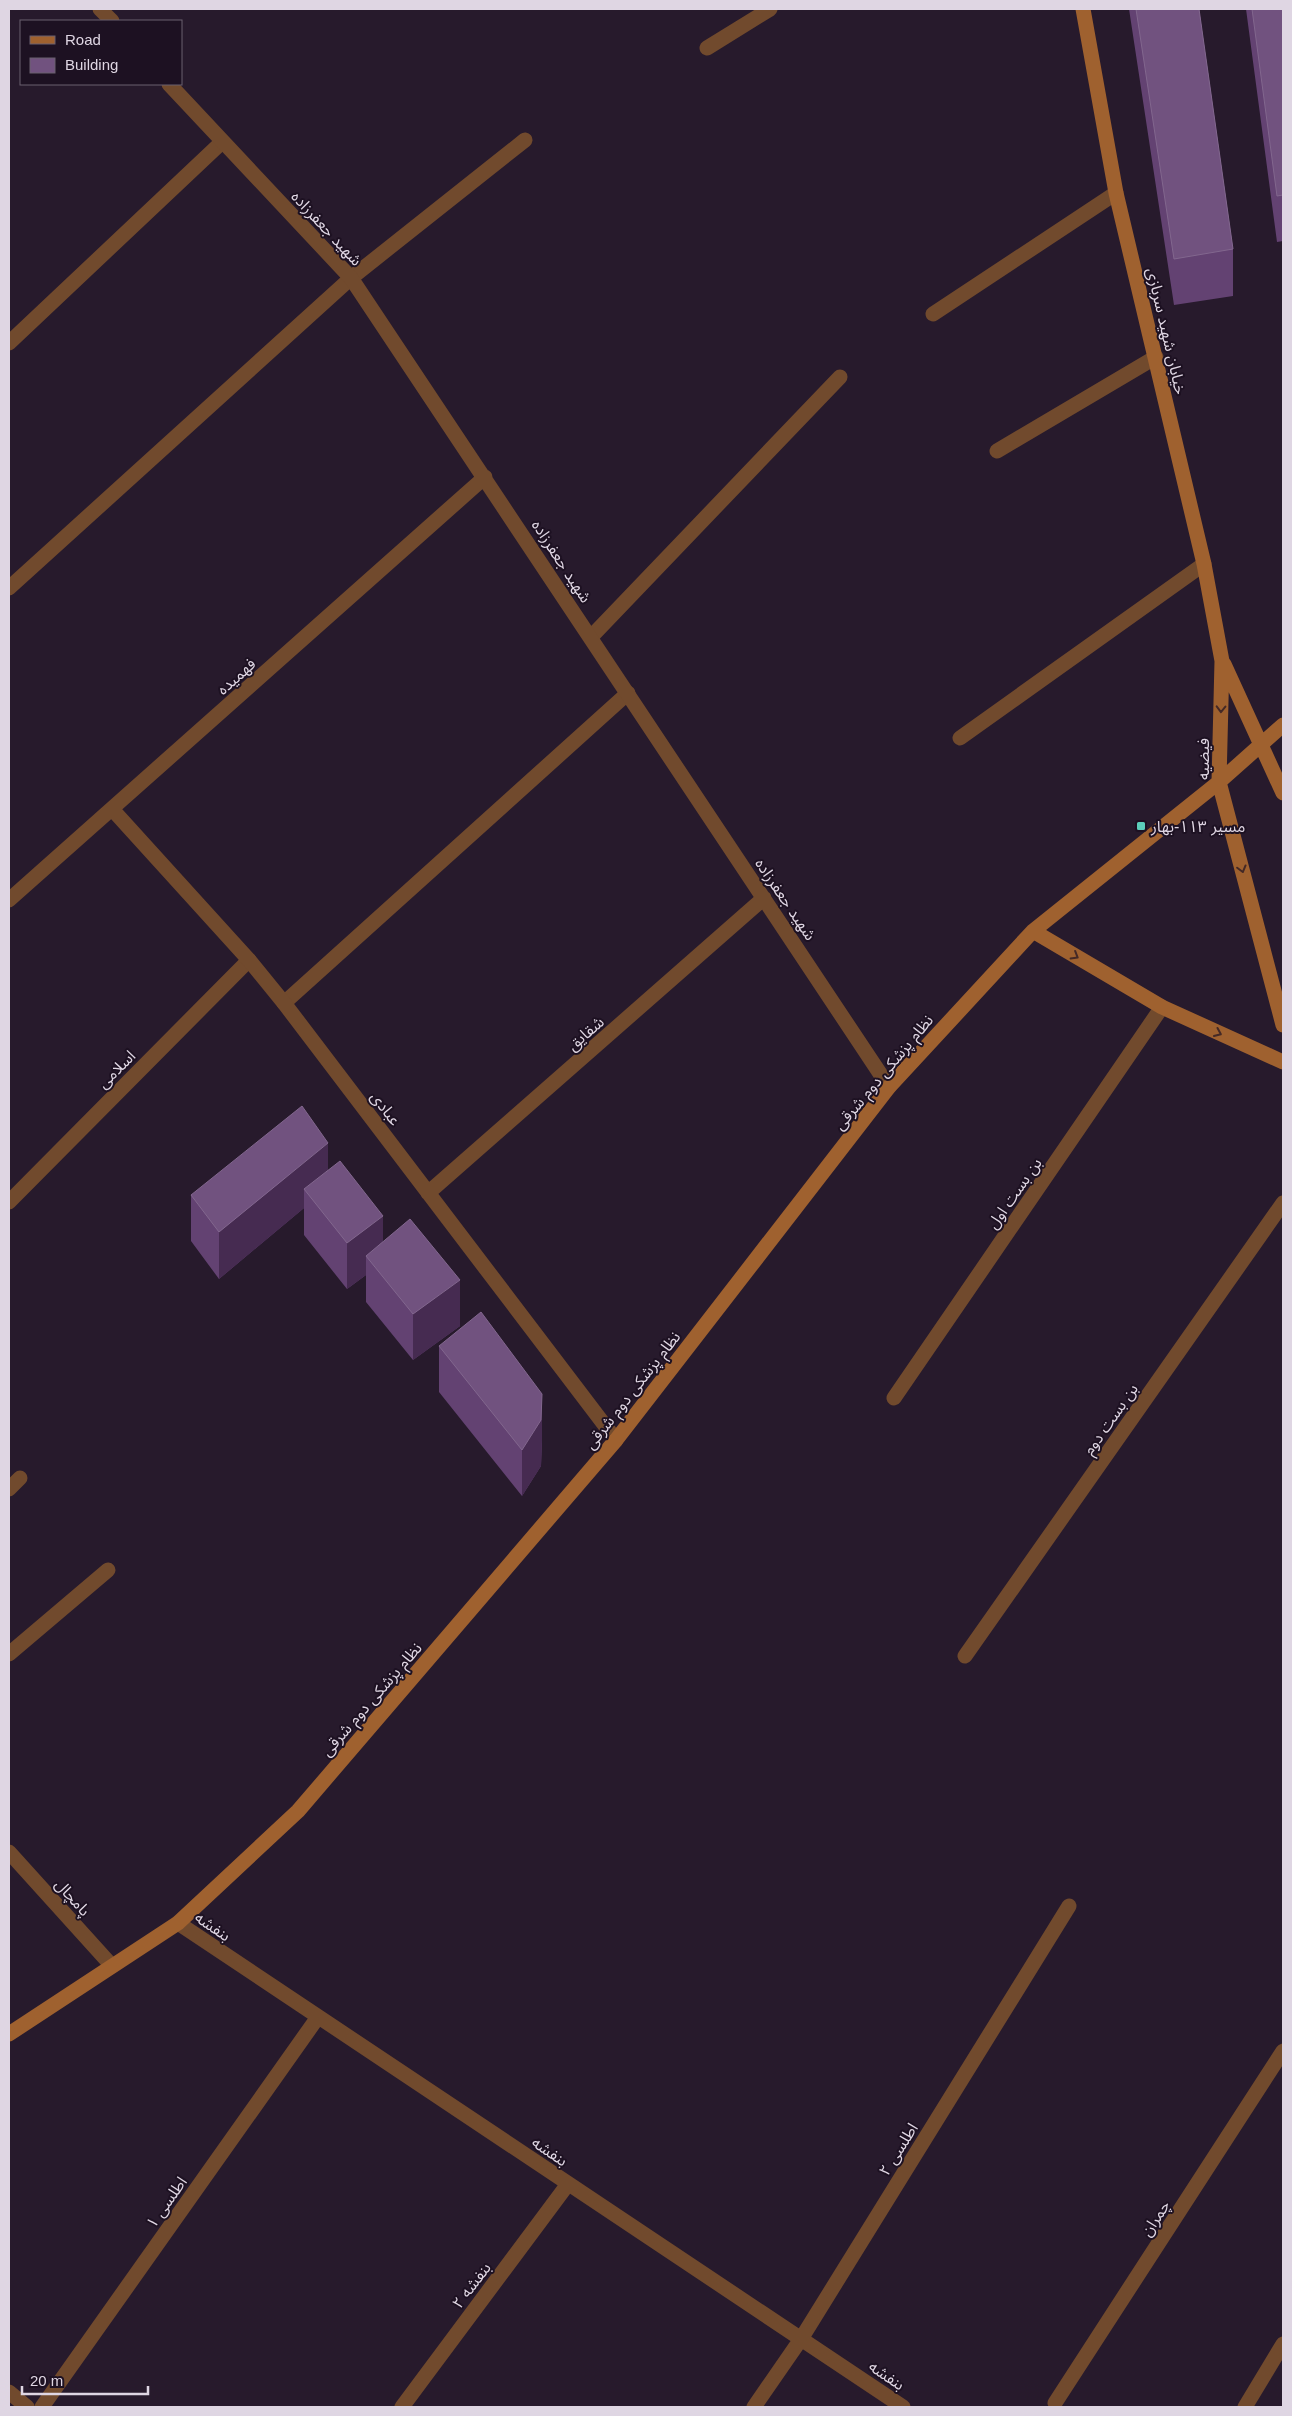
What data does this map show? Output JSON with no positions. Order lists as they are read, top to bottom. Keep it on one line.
{"streets":{"street":["شهید جعفرزاده","خیابان شهید سربازی","فهمیده","فیضیه","شقایق","اسلامی","نظام پزشکی دوم شرقی","عبادی","بن بست اول","بن بست دوم","پامچال","بنفشه","اطلسی ۲","اطلسی ۱","چمران","بنفشه ۲"]},"crossings":[["شهید جعفرزاده","فهمیده"],["شهید جعفرزاده","شقایق"],["شهید جعفرزاده","نظام پزشکی دوم شرقی"],["خیابان شهید سربازی","فیضیه"],["فهمیده","عبادی"],["فیضیه","نظام پزشکی دوم شرقی"],["شقایق","عبادی"],["اسلامی","عبادی"],["نظام پزشکی دوم شرقی","عبادی"],["نظام پزشکی دوم شرقی","پامچال"],["نظام پزشکی دوم شرقی","بنفشه"],["بنفشه","اطلسی ۲"],["بنفشه","اطلسی ۱"],["بنفشه","بنفشه ۲"]],"places":{"transit":["مسیر ۱۱۳-بهار"]},"legend":["Road","Building"],"scale_bar":"20 m"}
